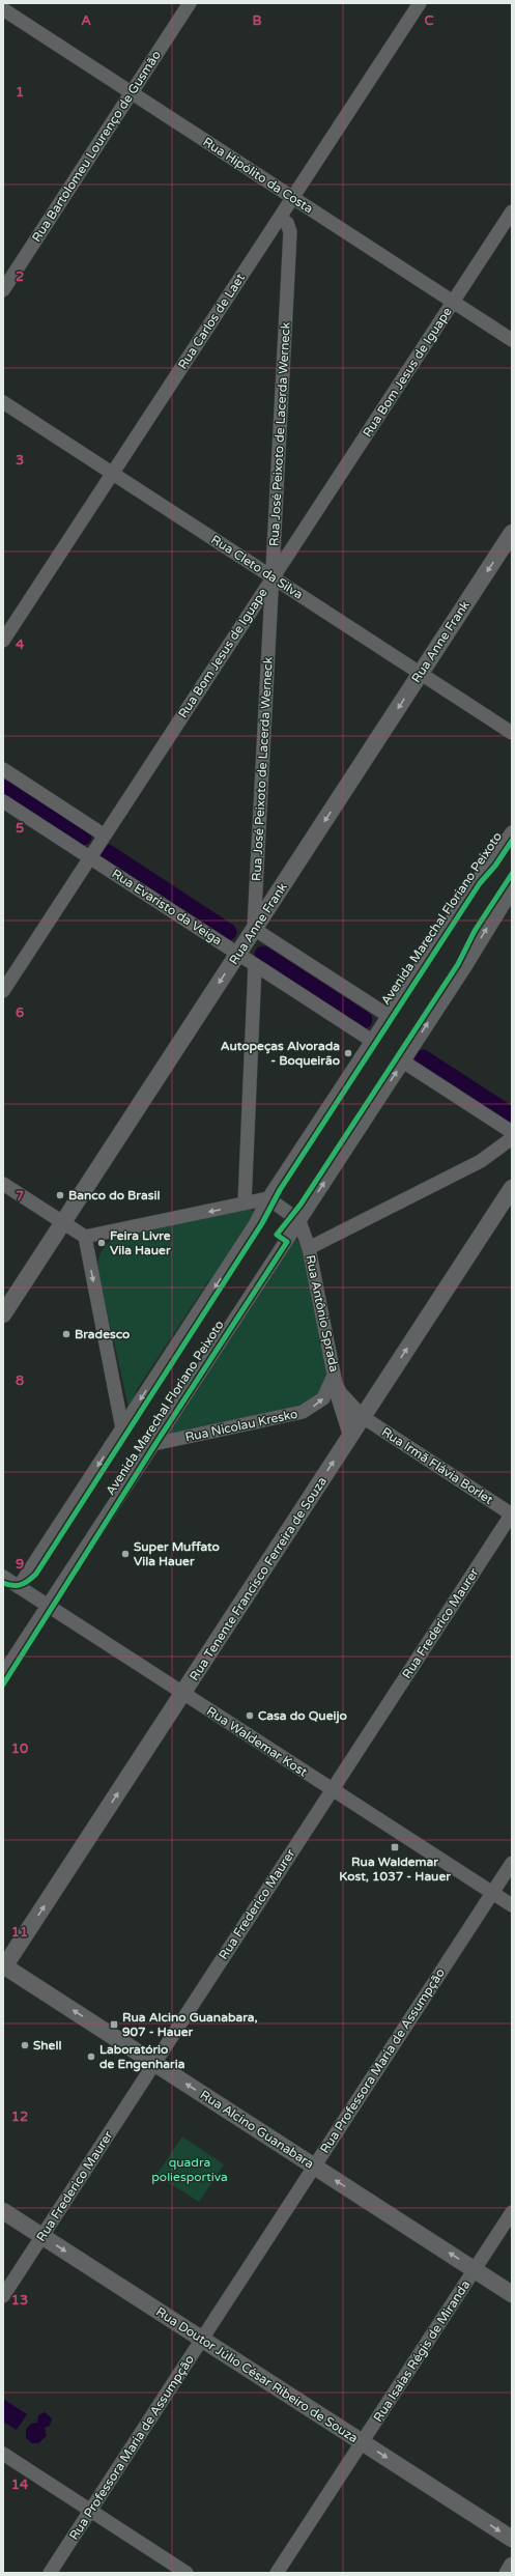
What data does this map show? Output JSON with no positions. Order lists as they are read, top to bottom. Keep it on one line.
{"streets":{"main road":["Rua Anne Frank","Rua Tenente Francisco Ferreira de Souza","Rua Alcino Guanabara","Rua Doutor Júlio César Ribeiro de Souza"],"street":["Rua Bartolomeu Lourenço de Gusmão","Rua Hipólito da Costa","Rua Carlos de Laet","Rua Bom Jesus de Iguape","Rua José Peixoto de Lacerda Werneck","Rua Cleto da Silva","Rua Evaristo da Veiga","Avenida Marechal Floriano Peixoto","Rua Antônio Sprada","Rua Nicolau Kresko","Rua Irmã Flávia Borlet","Rua Frederico Maurer","Rua Waldemar Kost","Rua Professora Maria de Assumpção","Rua Isaías Régis de Miranda"]},"crossings":[["Rua Bartolomeu Lourenço de Gusmão","Rua Hipólito da Costa"],["Rua Hipólito da Costa","Rua Carlos de Laet"],["Rua Hipólito da Costa","Rua Bom Jesus de Iguape"],["Rua Carlos de Laet","Rua José Peixoto de Lacerda Werneck"],["Rua Carlos de Laet","Rua Cleto da Silva"],["Rua Bom Jesus de Iguape","Rua José Peixoto de Lacerda Werneck"],["Rua Bom Jesus de Iguape","Rua Cleto da Silva"],["Rua Bom Jesus de Iguape","Rua Evaristo da Veiga"],["Rua José Peixoto de Lacerda Werneck","Rua Cleto da Silva"],["Rua José Peixoto de Lacerda Werneck","Rua Anne Frank"],["Rua Cleto da Silva","Rua Anne Frank"],["Rua Anne Frank","Rua Evaristo da Veiga"],["Rua Evaristo da Veiga","Avenida Marechal Floriano Peixoto"],["Avenida Marechal Floriano Peixoto","Rua Antônio Sprada"],["Avenida Marechal Floriano Peixoto","Rua Nicolau Kresko"],["Avenida Marechal Floriano Peixoto","Rua Waldemar Kost"],["Rua Antônio Sprada","Rua Nicolau Kresko"],["Rua Antônio Sprada","Rua Irmã Flávia Borlet"],["Rua Antônio Sprada","Rua Tenente Francisco Ferreira de Souza"],["Rua Irmã Flávia Borlet","Rua Tenente Francisco Ferreira de Souza"],["Rua Irmã Flávia Borlet","Rua Frederico Maurer"],["Rua Tenente Francisco Ferreira de Souza","Rua Waldemar Kost"],["Rua Tenente Francisco Ferreira de Souza","Rua Alcino Guanabara"],["Rua Frederico Maurer","Rua Waldemar Kost"],["Rua Frederico Maurer","Rua Alcino Guanabara"],["Rua Frederico Maurer","Rua Doutor Júlio César Ribeiro de Souza"],["Rua Waldemar Kost","Rua Professora Maria de Assumpção"],["Rua Professora Maria de Assumpção","Rua Alcino Guanabara"],["Rua Professora Maria de Assumpção","Rua Doutor Júlio César Ribeiro de Souza"],["Rua Alcino Guanabara","Rua Isaías Régis de Miranda"],["Rua Isaías Régis de Miranda","Rua Doutor Júlio César Ribeiro de Souza"]],"one_way":["Rua Anne Frank","Rua Nicolau Kresko","Rua Tenente Francisco Ferreira de Souza","Rua Alcino Guanabara","Rua Doutor Júlio César Ribeiro de Souza"],"parks":["quadra poliesportiva"],"places":{"other":["Autopeças Alvorada - Boqueirão","Banco do Brasil","Feira Livre Vila Hauer","Bradesco","Super Muffato Vila Hauer","Casa do Queijo","Shell","Laboratório de Engenharia"],"transit":["Rua Waldemar Kost, 1037 - Hauer","Rua Alcino Guanabara, 907 - Hauer"]},"grid":{"columns":["A","B","C"],"rows":["1","2","3","4","5","6","7","8","9","10","11","12","13","14"]}}
